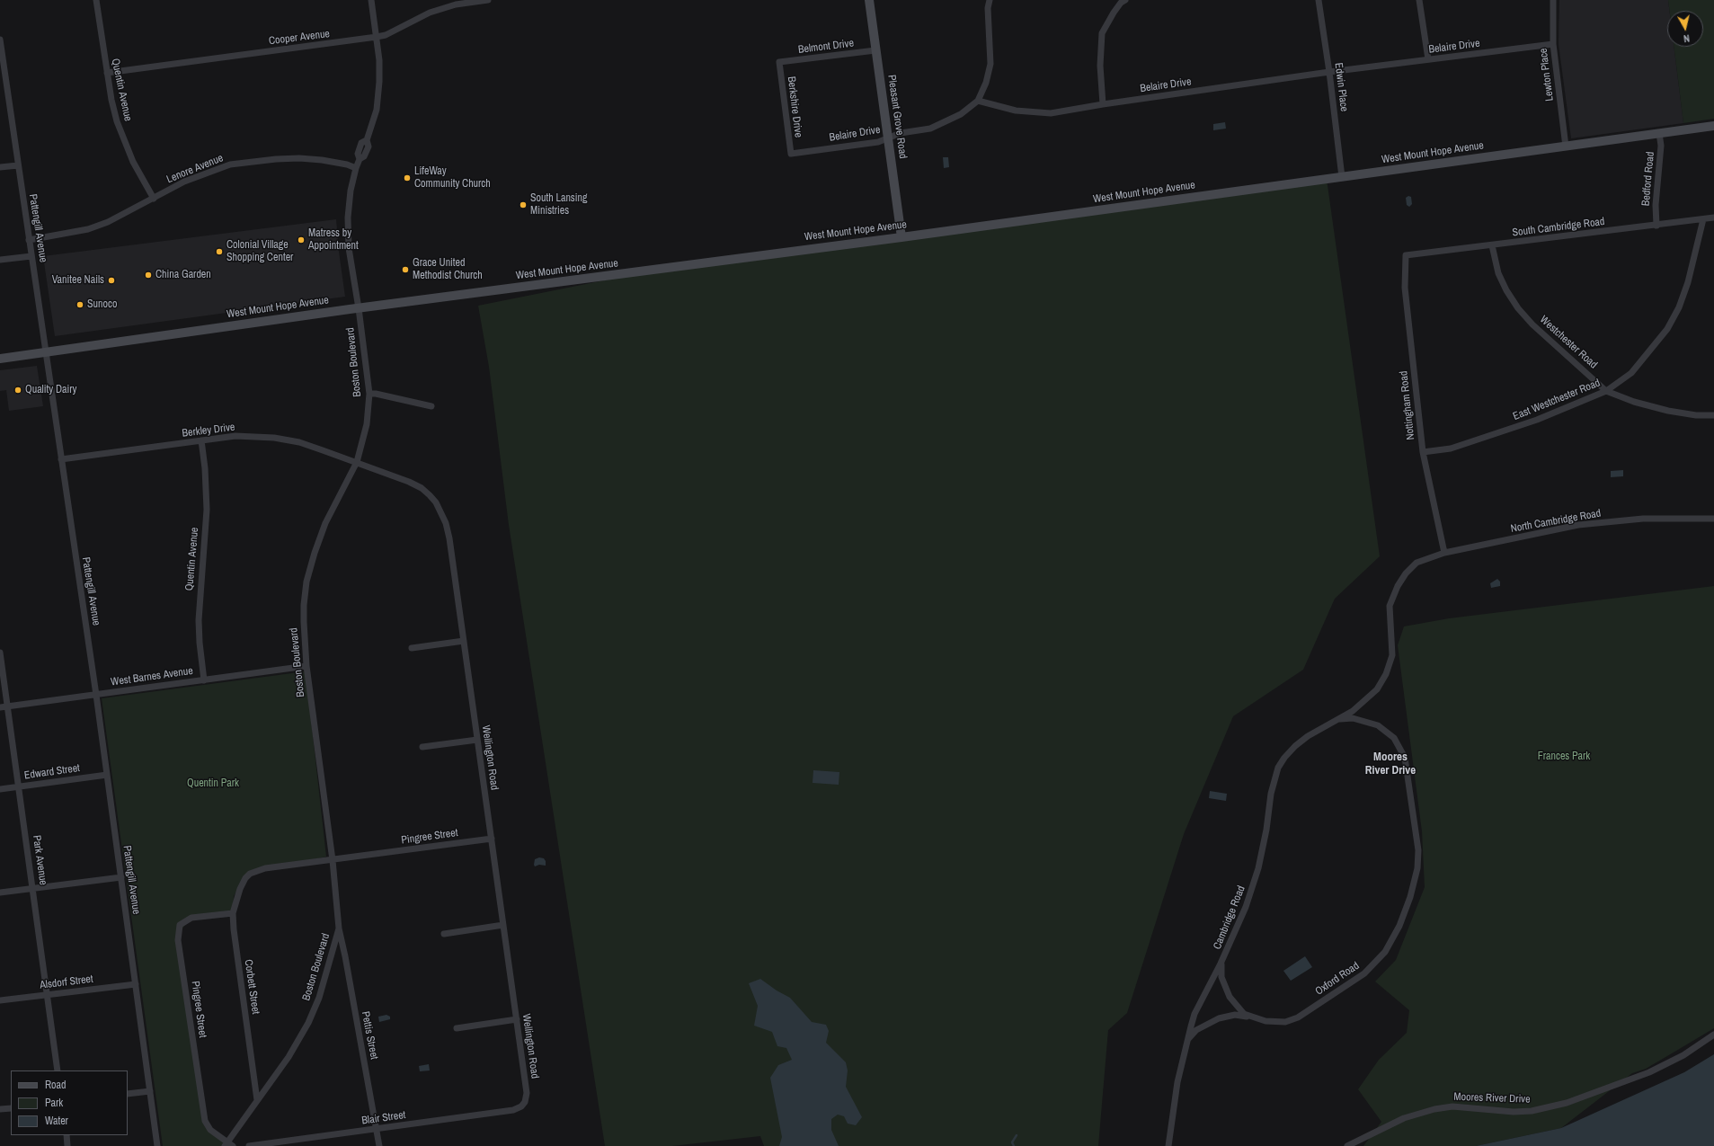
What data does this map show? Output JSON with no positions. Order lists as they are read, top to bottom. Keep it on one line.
{"streets":{"street":["Cooper Avenue","Belmont Drive","Belaire Drive","Lewton Place","Edwin Place","Quentin Avenue","Berkshire Drive","Pleasant Grove Road","West Mount Hope Avenue","Lenore Avenue","Bedford Road","South Cambridge Road","Pattengill Avenue","Westchester Road","Boston Boulevard","East Westchester Road","Nottingham Road","Berkley Drive","North Cambridge Road","West Barnes Avenue","Wellington Road","Edward Street","Pingree Street","Park Avenue","Cambridge Road","Oxford Road","Alsdorf Street","Corbett Street","Pettis Street","Moores River Drive","Blair Street"]},"crossings":[["Cooper Avenue","Quentin Avenue"],["Cooper Avenue","Boston Boulevard"],["Belmont Drive","Berkshire Drive"],["Belmont Drive","Pleasant Grove Road"],["Belaire Drive","Lewton Place"],["Belaire Drive","Edwin Place"],["Belaire Drive","Berkshire Drive"],["Belaire Drive","Pleasant Grove Road"],["Lewton Place","West Mount Hope Avenue"],["Edwin Place","West Mount Hope Avenue"],["Quentin Avenue","Lenore Avenue"],["Quentin Avenue","Berkley Drive"],["Quentin Avenue","West Barnes Avenue"],["Pleasant Grove Road","West Mount Hope Avenue"],["West Mount Hope Avenue","Bedford Road"],["West Mount Hope Avenue","Pattengill Avenue"],["West Mount Hope Avenue","Boston Boulevard"],["Lenore Avenue","Pattengill Avenue"],["Lenore Avenue","Boston Boulevard"],["Bedford Road","South Cambridge Road"],["South Cambridge Road","Westchester Road"],["South Cambridge Road","East Westchester Road"],["South Cambridge Road","Nottingham Road"],["Pattengill Avenue","Berkley Drive"],["Pattengill Avenue","West Barnes Avenue"],["Pattengill Avenue","Edward Street"],["Pattengill Avenue","Alsdorf Street"],["Westchester Road","East Westchester Road"],["Boston Boulevard","Berkley Drive"],["Boston Boulevard","West Barnes Avenue"],["Boston Boulevard","Wellington Road"],["Boston Boulevard","Pingree Street"],["Boston Boulevard","Corbett Street"],["Boston Boulevard","Pettis Street"],["East Westchester Road","Nottingham Road"],["Nottingham Road","North Cambridge Road"],["Berkley Drive","Wellington Road"],["North Cambridge Road","Cambridge Road"],["North Cambridge Road","Oxford Road"],["West Barnes Avenue","Park Avenue"],["Wellington Road","Pingree Street"],["Wellington Road","Blair Street"],["Edward Street","Park Avenue"],["Pingree Street","Corbett Street"],["Park Avenue","Alsdorf Street"],["Cambridge Road","Oxford Road"],["Pettis Street","Blair Street"]],"districts":["Moores River Drive"],"parks":["Frances Park","Quentin Park"],"places":["LifeWay Community Church","South Lansing Ministries","Matress by Appointment","Colonial Village Shopping Center","Grace United Methodist Church","China Garden","Vanitee Nails","Sunoco","Quality Dairy"],"legend":["Road","Park","Water"],"north":"bottom"}
